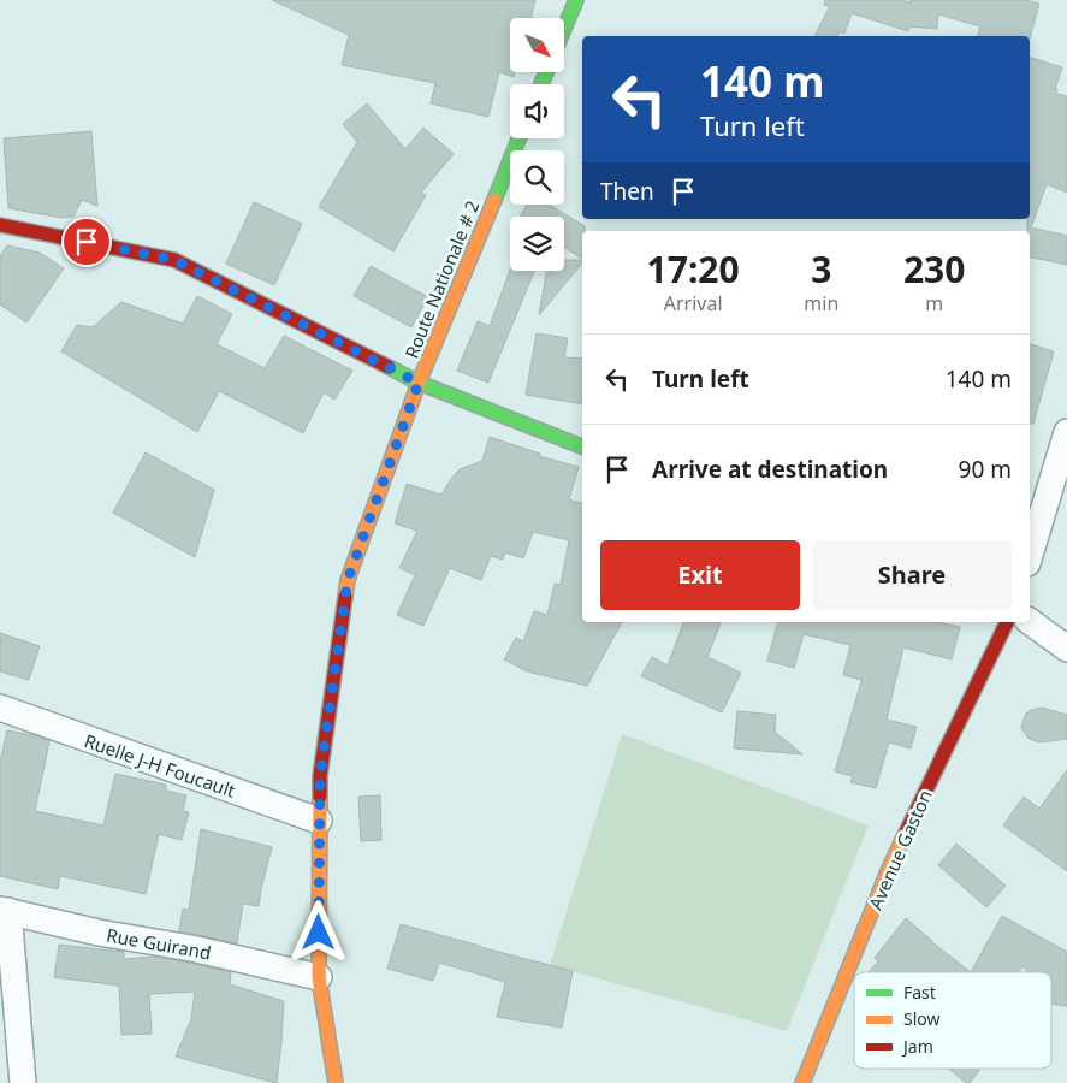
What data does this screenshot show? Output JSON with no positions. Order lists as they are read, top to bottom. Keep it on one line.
{"streets":{"street":["Route Nationale # 2","Ruelle J-H Foucault","Avenue Gaston","Rue Guirand"]},"crossings":[["Route Nationale # 2","Ruelle J-H Foucault"],["Route Nationale # 2","Rue Guirand"]],"legend":["Fast","Slow","Jam"],"north":"bottom right","page":{"turn":["140 m","Turn left"],"then":"Then","eta":["17:20","Arrival","3","min","230","m"],"list":[{"name":"Turn left","value":"140 m"},{"name":"Arrive at destination","value":"90 m"}],"buttons":["Exit","Share"]}}
